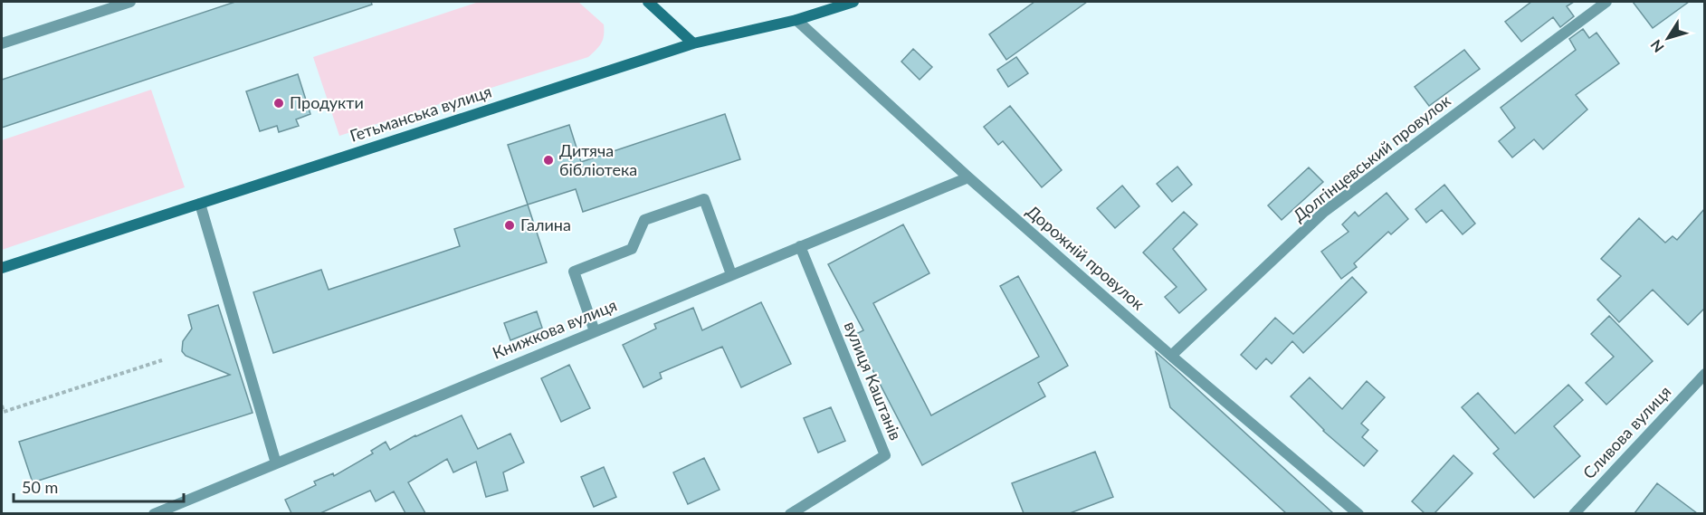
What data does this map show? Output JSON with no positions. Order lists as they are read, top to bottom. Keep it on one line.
{"streets":{"street":["Гетьманська вулиця","Долгінцевський провулок","Дорожній провулок","Книжкова вулиця","вулиця Каштанів","Сливова вулиця"]},"crossings":[["Гетьманська вулиця","Дорожній провулок"],["Долгінцевський провулок","Дорожній провулок"],["Дорожній провулок","Книжкова вулиця"],["Книжкова вулиця","вулиця Каштанів"]],"places":["Продукти","Дитяча бібліотека","Галина"],"scale_bar":"50 m","north":"bottom left"}
